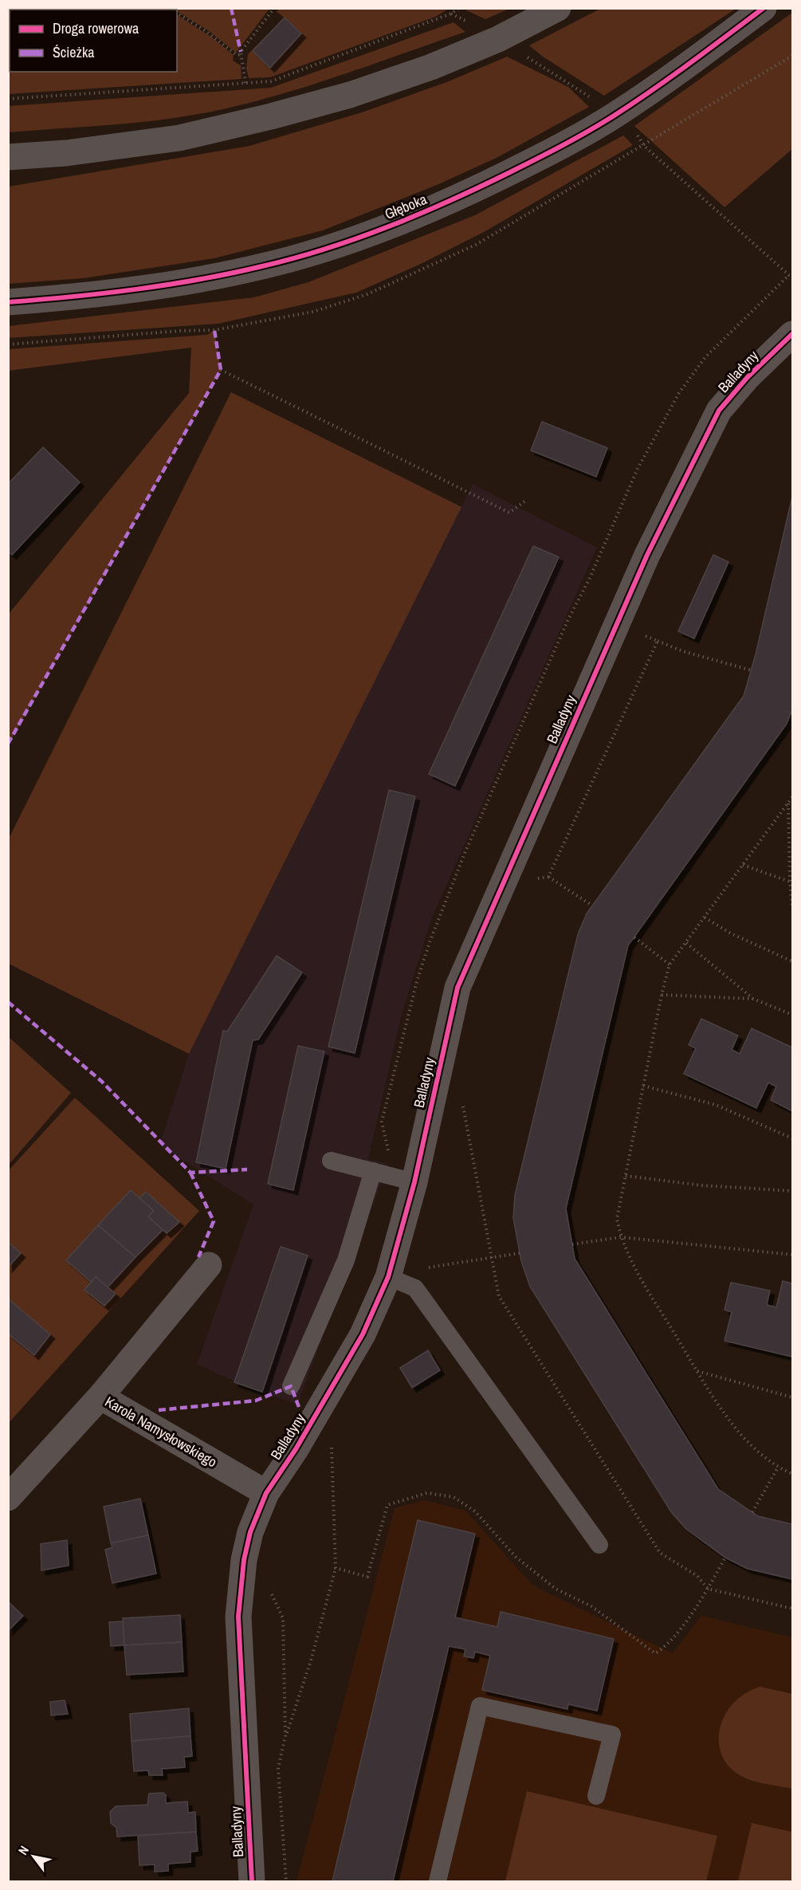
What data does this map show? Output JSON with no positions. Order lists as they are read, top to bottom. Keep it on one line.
{"streets":{"street":["Głęboka","Balladyny","Karola Namysłowskiego"]},"crossings":[["Balladyny","Karola Namysłowskiego"]],"legend":["Droga rowerowa","Ścieżka"],"north":"top left"}
